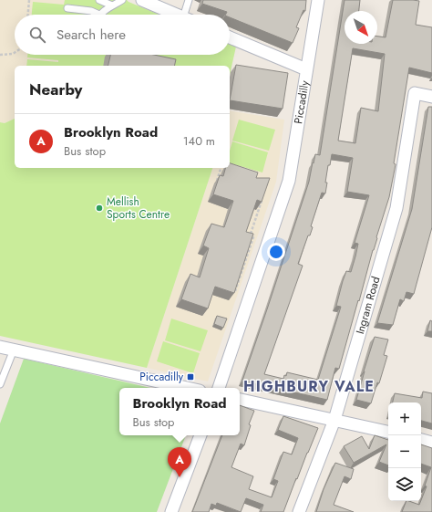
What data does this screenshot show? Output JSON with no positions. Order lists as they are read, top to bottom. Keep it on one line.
{"streets":{"street":["Piccadilly","Ingram Road"]},"districts":["HIGHBURY VALE"],"places":{"other":["Mellish Sports Centre"],"transit":["Piccadilly"]},"north":"bottom right","page":{"search":"Search here","heading":"Nearby","list":[{"mark":"A","name":"Brooklyn Road","note":"Bus stop","value":"140 m"}],"popup":["Brooklyn Road","Bus stop"],"map_buttons":["+","−"],"pins":"A"}}
